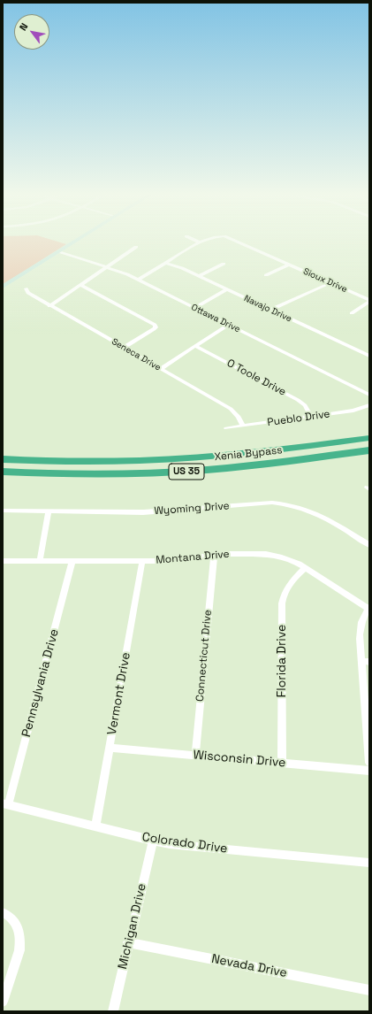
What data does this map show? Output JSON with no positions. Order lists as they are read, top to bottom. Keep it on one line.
{"streets":{"highway":["Xenia Bypass","US 35"],"street":["Sioux Drive","Navajo Drive","Ottawa Drive","Seneca Drive","O Toole Drive","Pueblo Drive","Wyoming Drive","Montana Drive","Connecticut Drive","Florida Drive","Pennsylvania Drive","Vermont Drive","Wisconsin Drive","Colorado Drive","Michigan Drive","Nevada Drive"]},"crossings":[["Seneca Drive","Pueblo Drive"],["O Toole Drive","Pueblo Drive"],["Montana Drive","Connecticut Drive"],["Montana Drive","Florida Drive"],["Montana Drive","Pennsylvania Drive"],["Montana Drive","Vermont Drive"],["Connecticut Drive","Wisconsin Drive"],["Florida Drive","Wisconsin Drive"],["Pennsylvania Drive","Colorado Drive"],["Vermont Drive","Wisconsin Drive"],["Vermont Drive","Colorado Drive"],["Colorado Drive","Michigan Drive"],["Michigan Drive","Nevada Drive"]],"north":"top left"}
